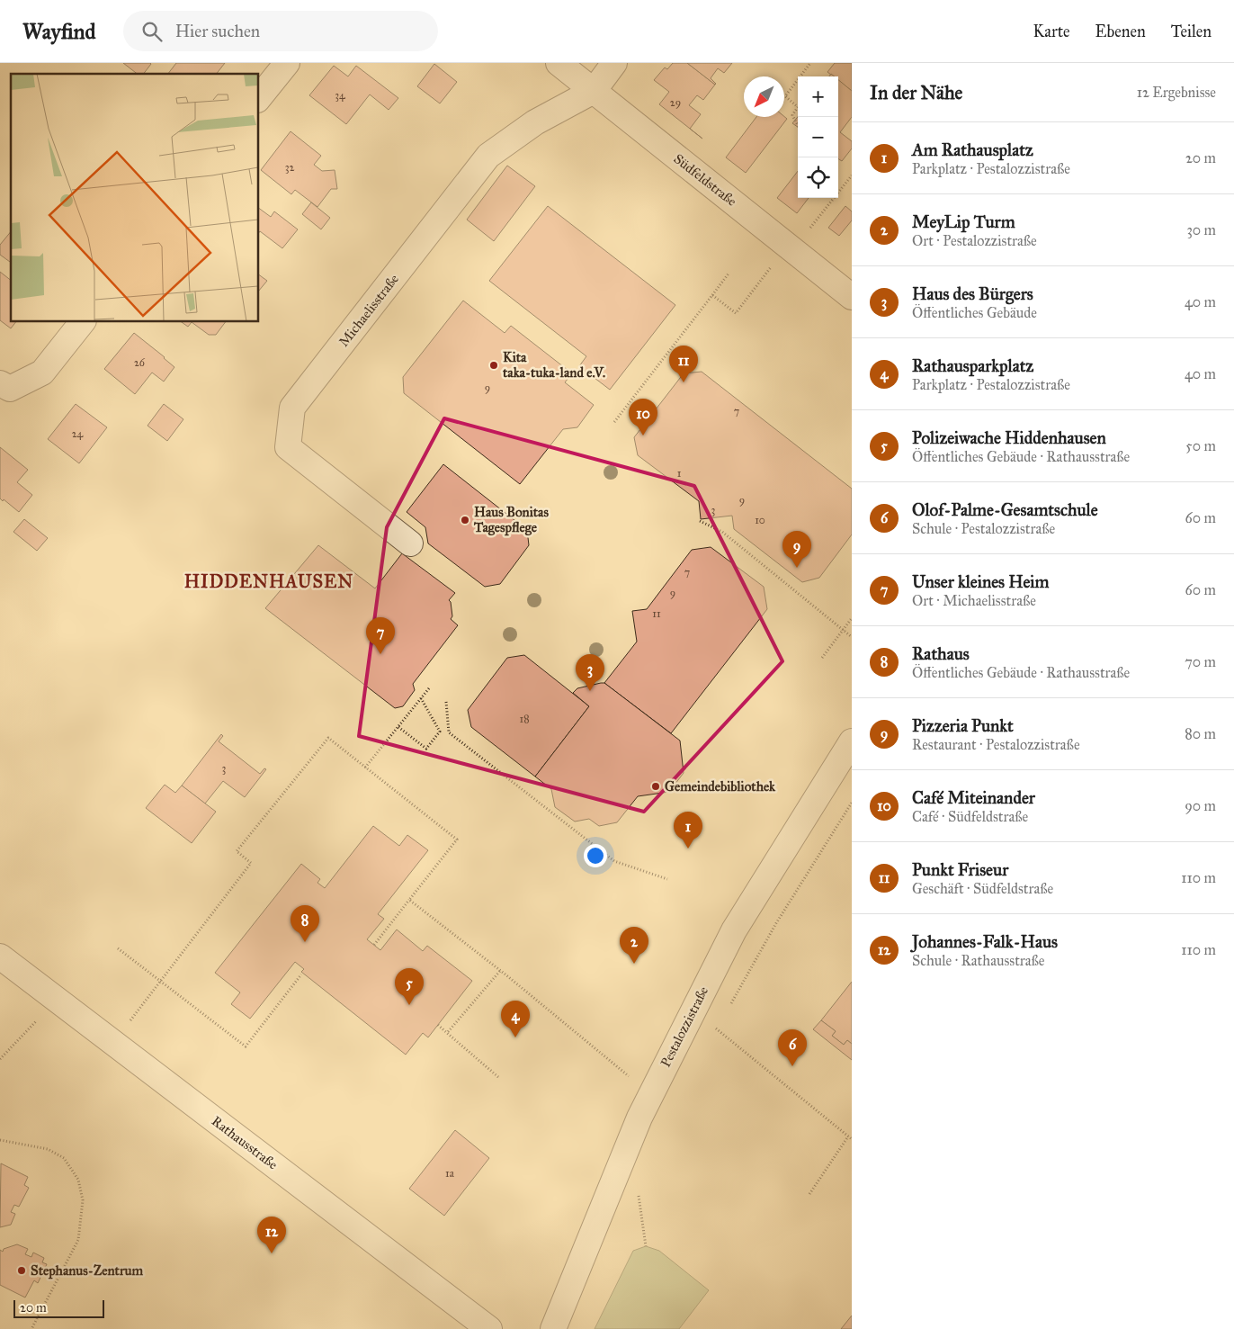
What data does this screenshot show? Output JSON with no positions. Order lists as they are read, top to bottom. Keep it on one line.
{"streets":{"street":["Südfeldstraße","Michaelisstraße","Pestalozzistraße","Rathausstraße"]},"crossings":[["Südfeldstraße","Michaelisstraße"]],"districts":["HIDDENHAUSEN"],"places":["Kita taka-tuka-land e.V.","Haus Bonitas Tagespflege","Gemeindebibliothek","Stephanus-Zentrum"],"house_numbers":["34","29","32","26","9","7","24","1","9","3","10","7","9","11","18","3","1a"],"scale_bar":"20 m","north":"bottom left","page":{"header":"Wayfind","search":"Hier suchen","nav":["Karte","Ebenen","Teilen"],"heading":["In der Nähe","12 Ergebnisse"],"map_buttons":["+","−"],"list":[{"mark":"1","name":"Am Rathausplatz","note":"Parkplatz · Pestalozzistraße","value":"20 m"},{"mark":"2","name":"MeyLip Turm","note":"Ort · Pestalozzistraße","value":"30 m"},{"mark":"3","name":"Haus des Bürgers","note":"Öffentliches Gebäude","value":"40 m"},{"mark":"4","name":"Rathausparkplatz","note":"Parkplatz · Pestalozzistraße","value":"40 m"},{"mark":"5","name":"Polizeiwache Hiddenhausen","note":"Öffentliches Gebäude · Rathausstraße","value":"50 m"},{"mark":"6","name":"Olof-Palme-Gesamtschule","note":"Schule · Pestalozzistraße","value":"60 m"},{"mark":"7","name":"Unser kleines Heim","note":"Ort · Michaelisstraße","value":"60 m"},{"mark":"8","name":"Rathaus","note":"Öffentliches Gebäude · Rathausstraße","value":"70 m"},{"mark":"9","name":"Pizzeria Punkt","note":"Restaurant · Pestalozzistraße","value":"80 m"},{"mark":"10","name":"Café Miteinander","note":"Café · Südfeldstraße","value":"90 m"},{"mark":"11","name":"Punkt Friseur","note":"Geschäft · Südfeldstraße","value":"110 m"},{"mark":"12","name":"Johannes-Falk-Haus","note":"Schule · Rathausstraße","value":"110 m"}],"pins":["11","10","9","7","3","1","8","2","5","4","6","12"],"scale":"20 m"}}
